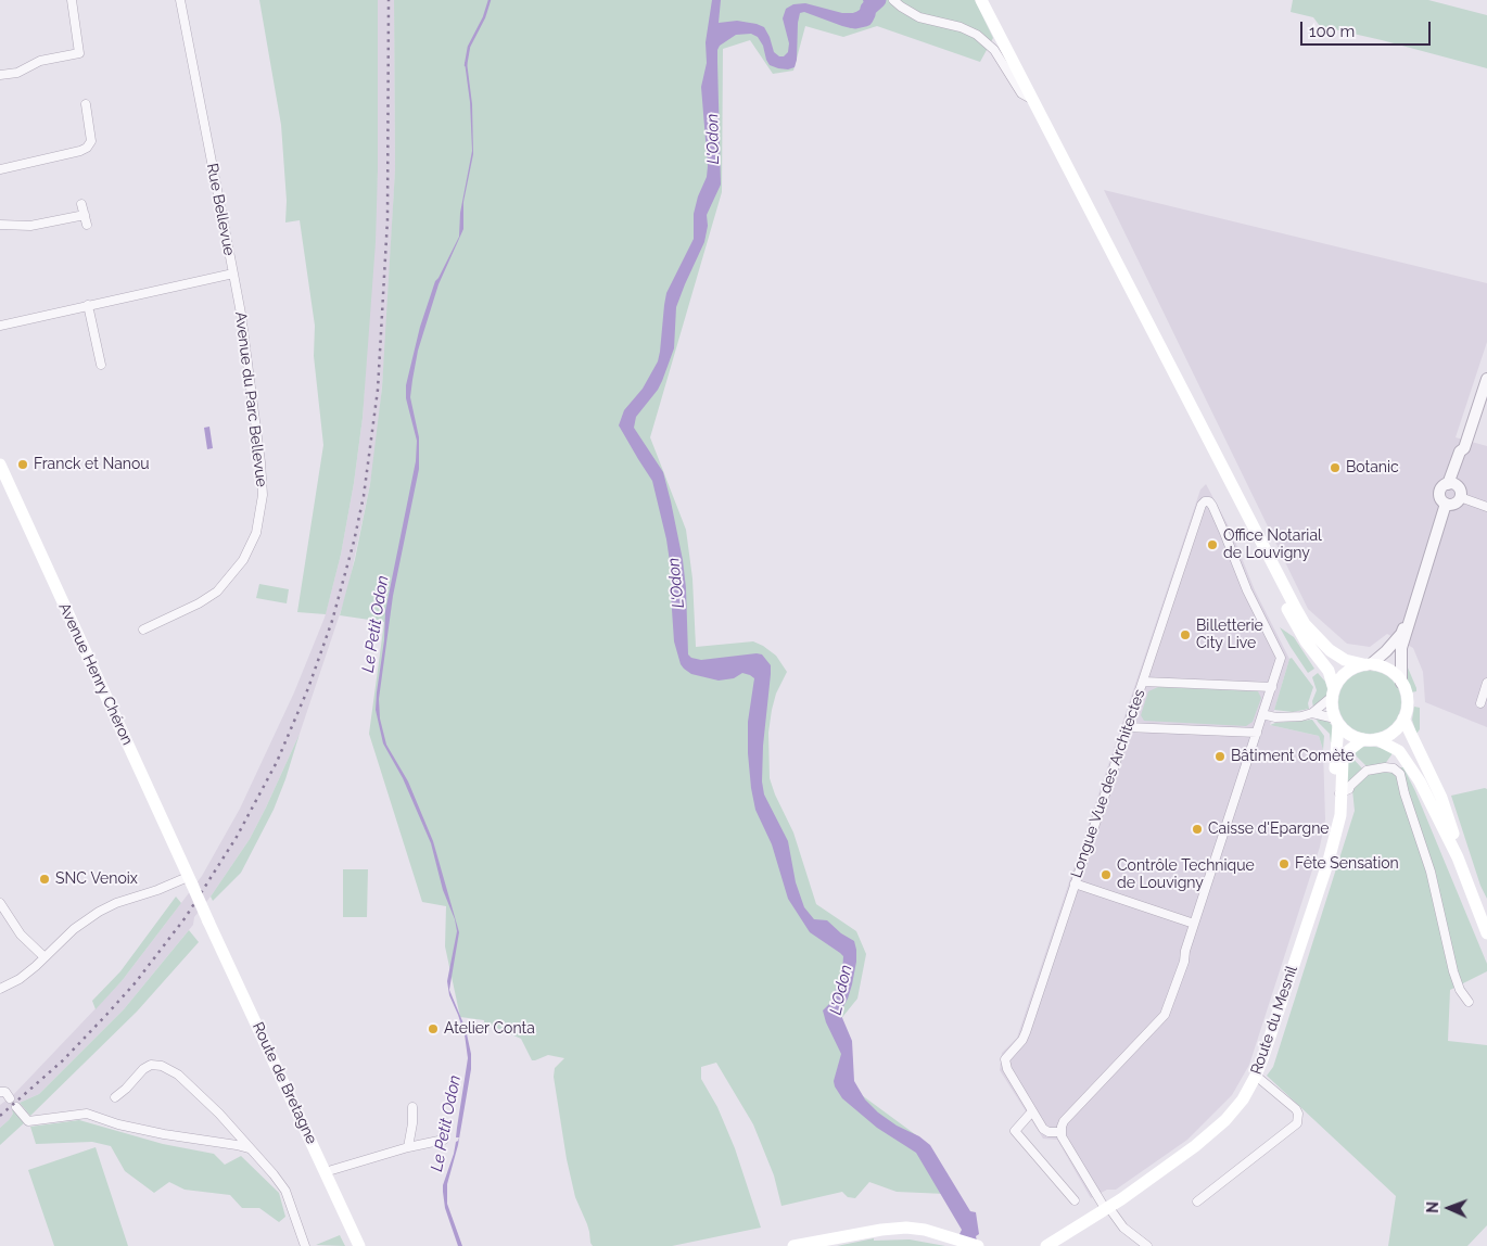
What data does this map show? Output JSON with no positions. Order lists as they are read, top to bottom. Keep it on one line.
{"streets":{"main road":["Avenue Henry Chéron","Route du Mesnil","Route de Bretagne"],"street":["Rue Bellevue","Avenue du Parc Bellevue","Longue Vue des Architectes"]},"crossings":[["Rue Bellevue","Avenue du Parc Bellevue"],["Avenue Henry Chéron","Route de Bretagne"]],"water":["L'Odon","Le Petit Odon"],"places":["Franck et Nanou","Botanic","Office Notarial de Louvigny","Billetterie City Live","Bâtiment Comète","Caisse d'Epargne","Fête Sensation","Contrôle Technique de Louvigny","SNC Venoix","Atelier Conta"],"scale_bar":"100 m","north":"left"}
